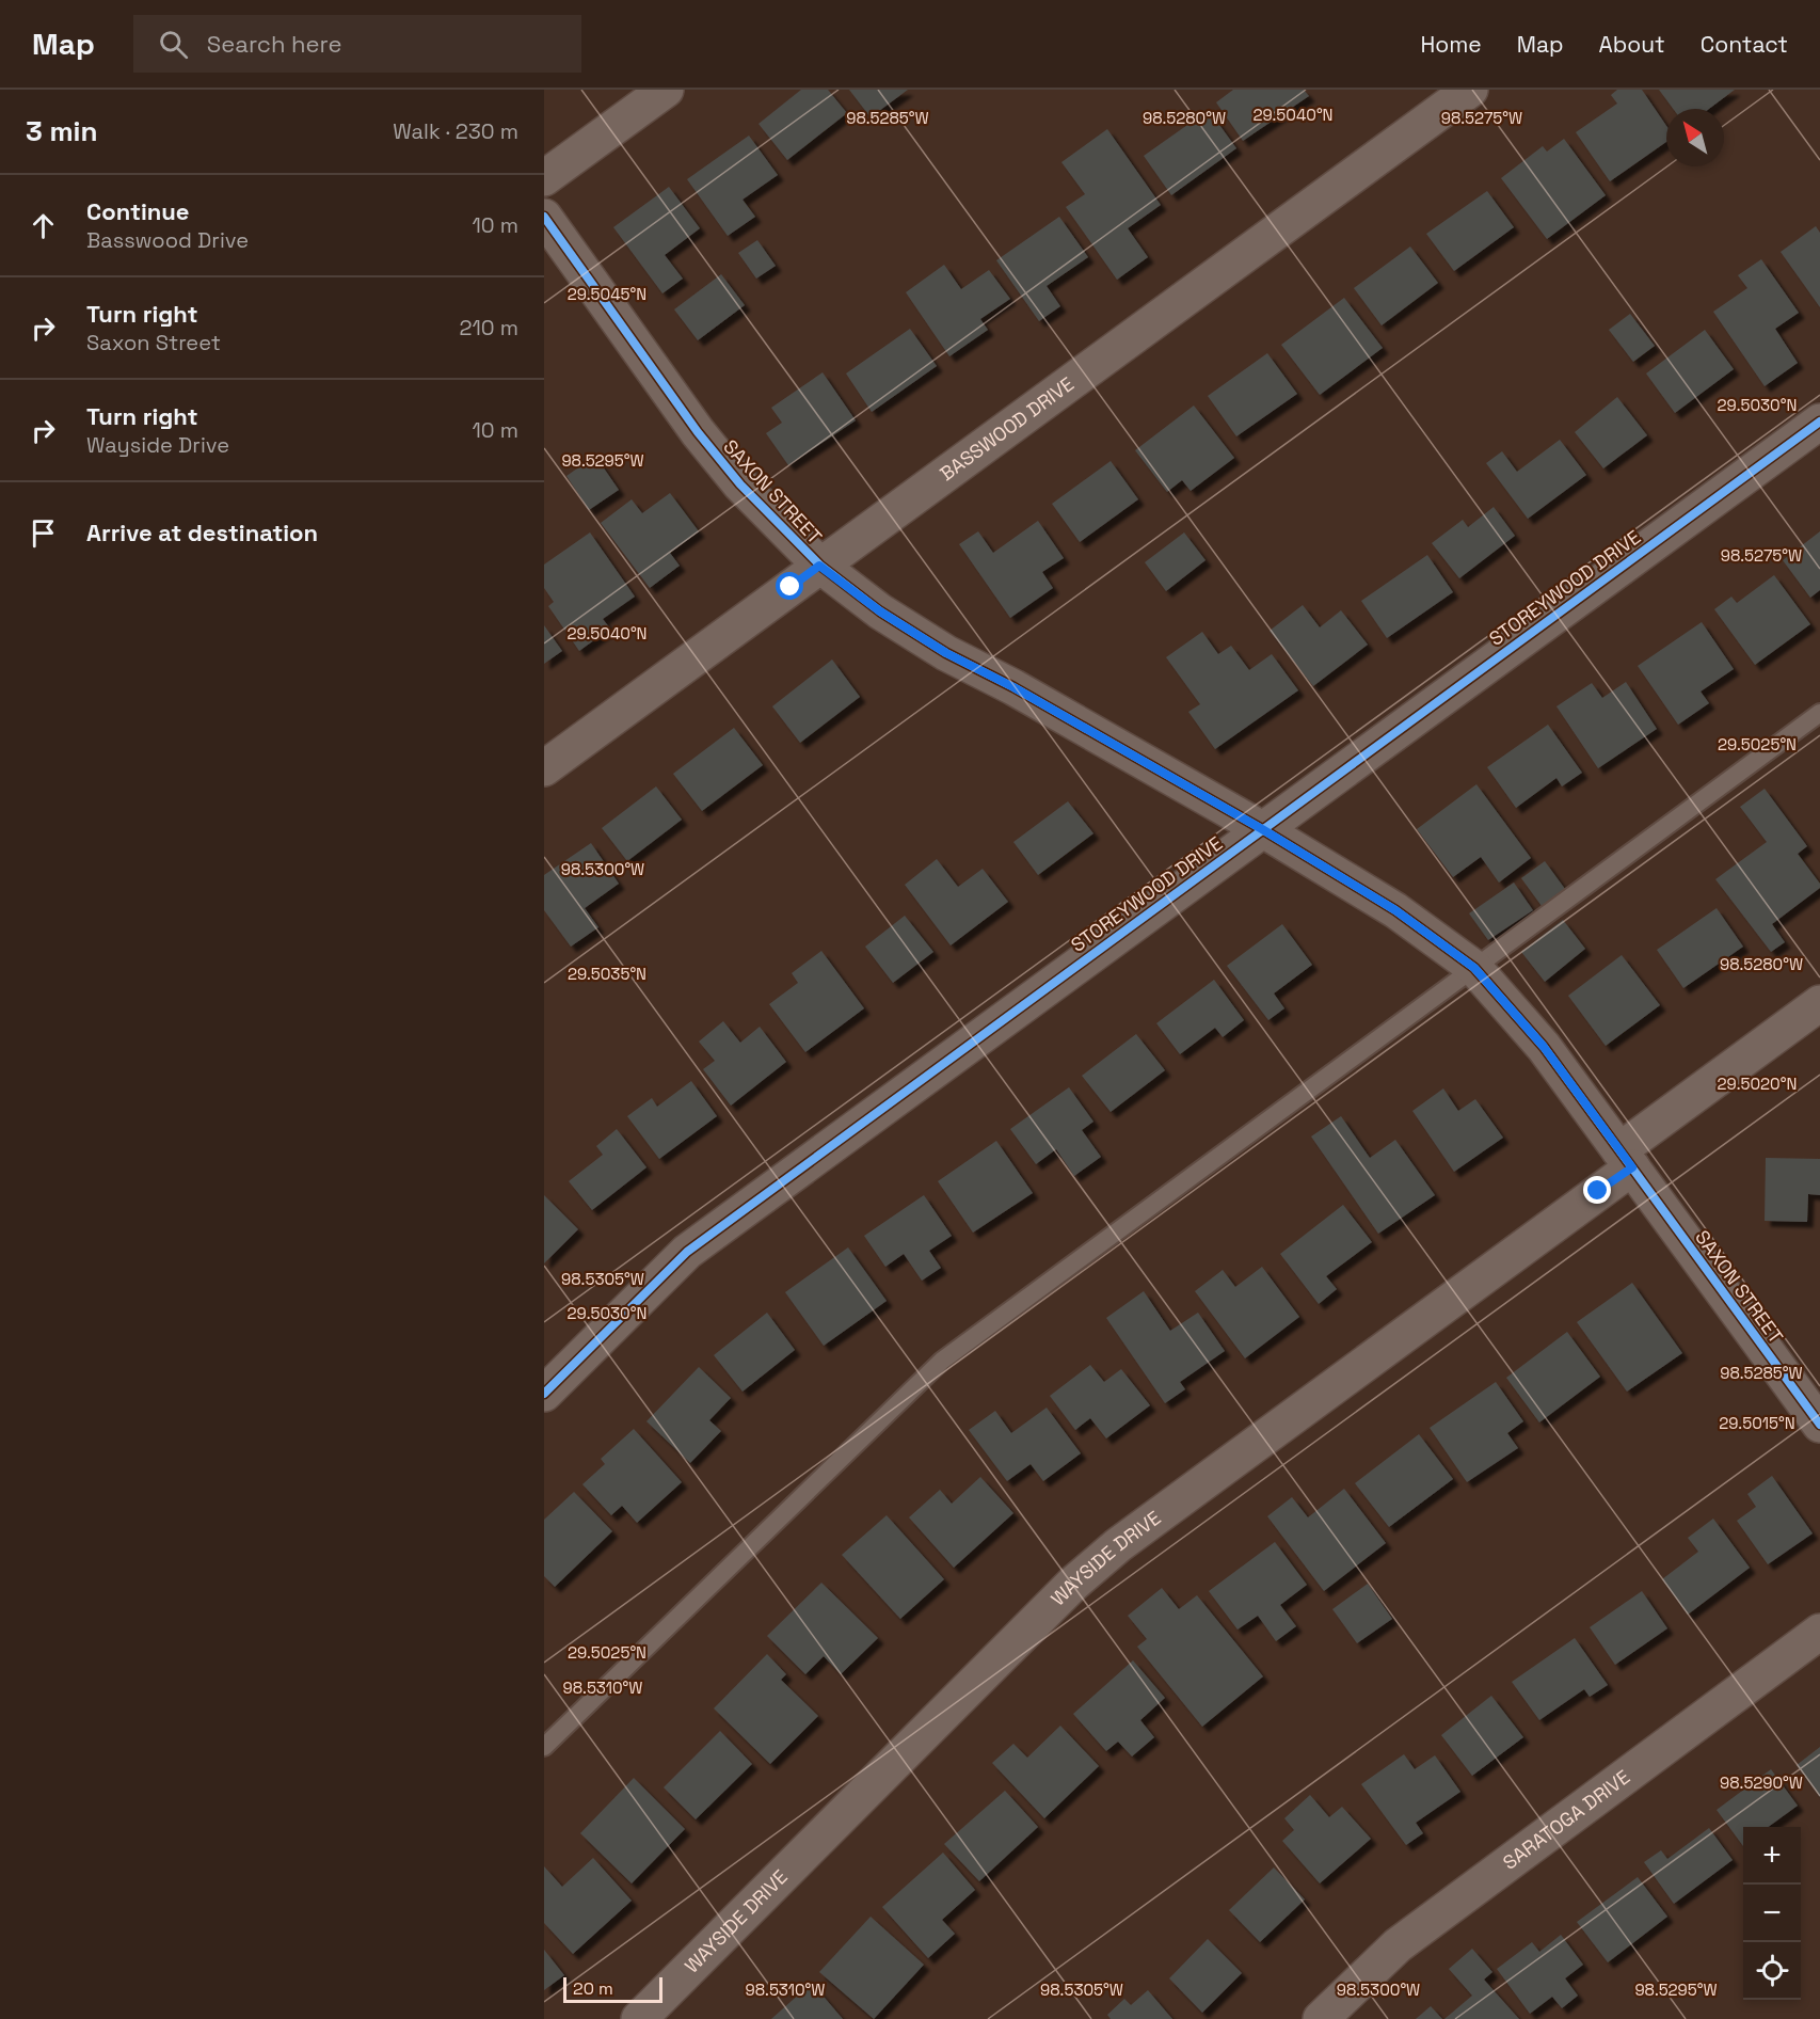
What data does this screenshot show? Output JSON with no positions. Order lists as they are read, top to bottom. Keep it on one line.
{"streets":{"street":["BASSWOOD DRIVE","SAXON STREET","STOREYWOOD DRIVE","WAYSIDE DRIVE","SARATOGA DRIVE"]},"crossings":[["BASSWOOD DRIVE","SAXON STREET"],["SAXON STREET","STOREYWOOD DRIVE"],["SAXON STREET","WAYSIDE DRIVE"]],"scale_bar":"20 m","north":"top left","page":{"header":"Map","search":"Search here","nav":["Home","Map","About","Contact"],"heading":["3 min","Walk · 230 m"],"list":[["Continue","Basswood Drive","10 m"],["Turn right","Saxon Street","210 m"],["Turn right","Wayside Drive","10 m"],"Arrive at destination"],"map_buttons":["+","−"],"scale":"20 m"},"coordinates":["29.5040°N","98.5285°W","98.5280°W","98.5275°W","29.5045°N","29.5030°N","98.5295°W","29.5025°N","98.5300°W","29.5035°N","29.5020°N","98.5305°W","29.5015°N","98.5310°W","98.5290°W"]}
